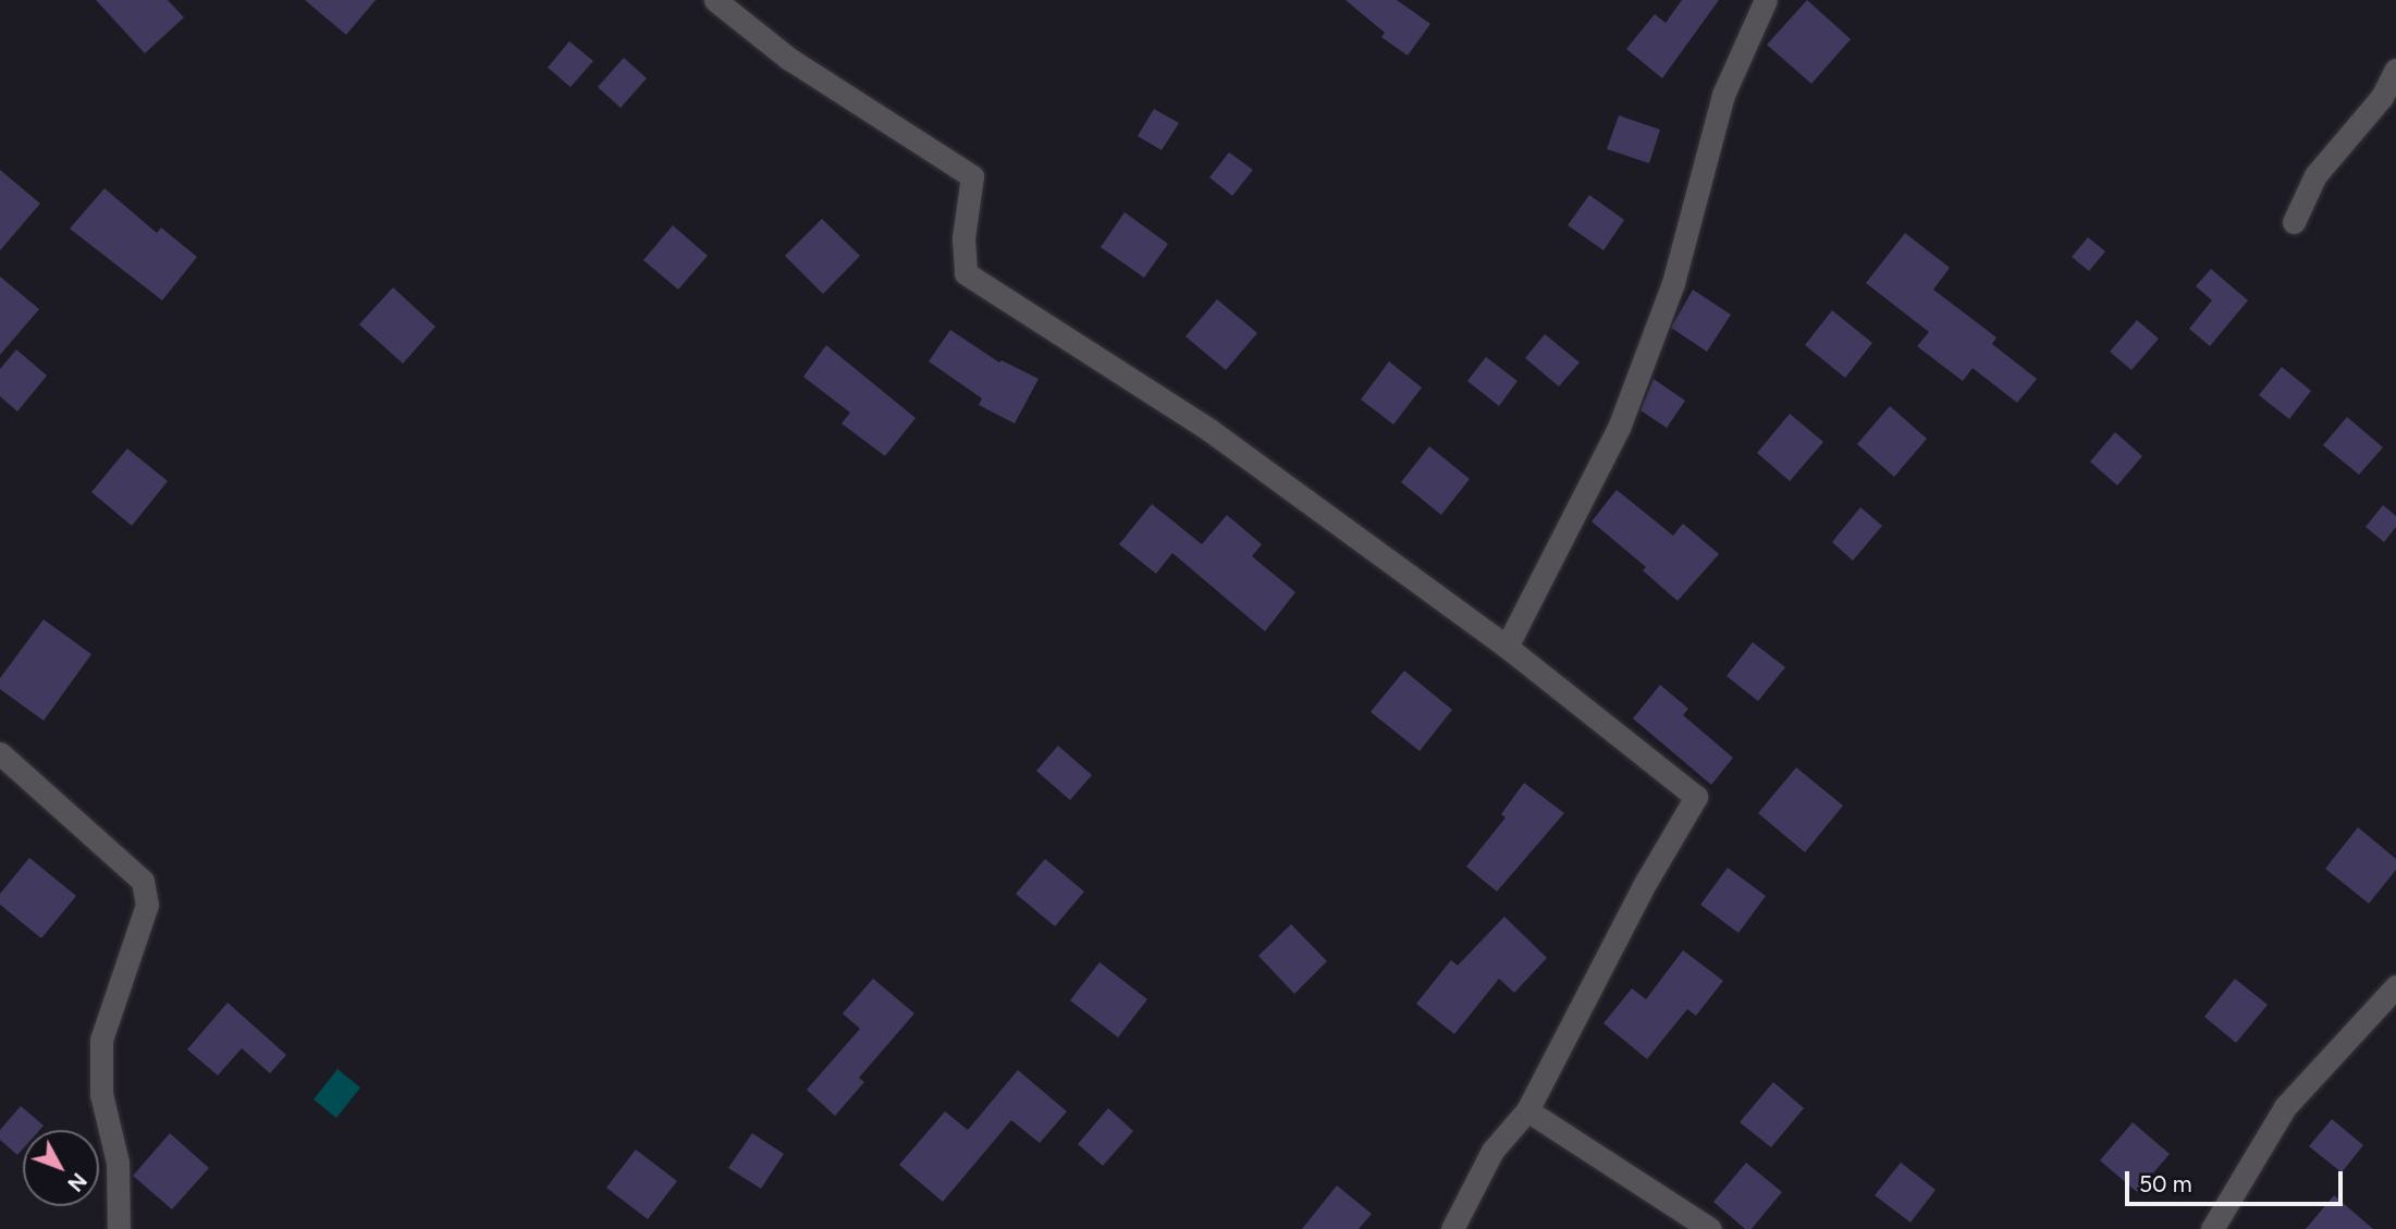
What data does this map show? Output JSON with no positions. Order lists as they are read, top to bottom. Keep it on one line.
{"scale_bar":"50 m","north":"bottom right"}
